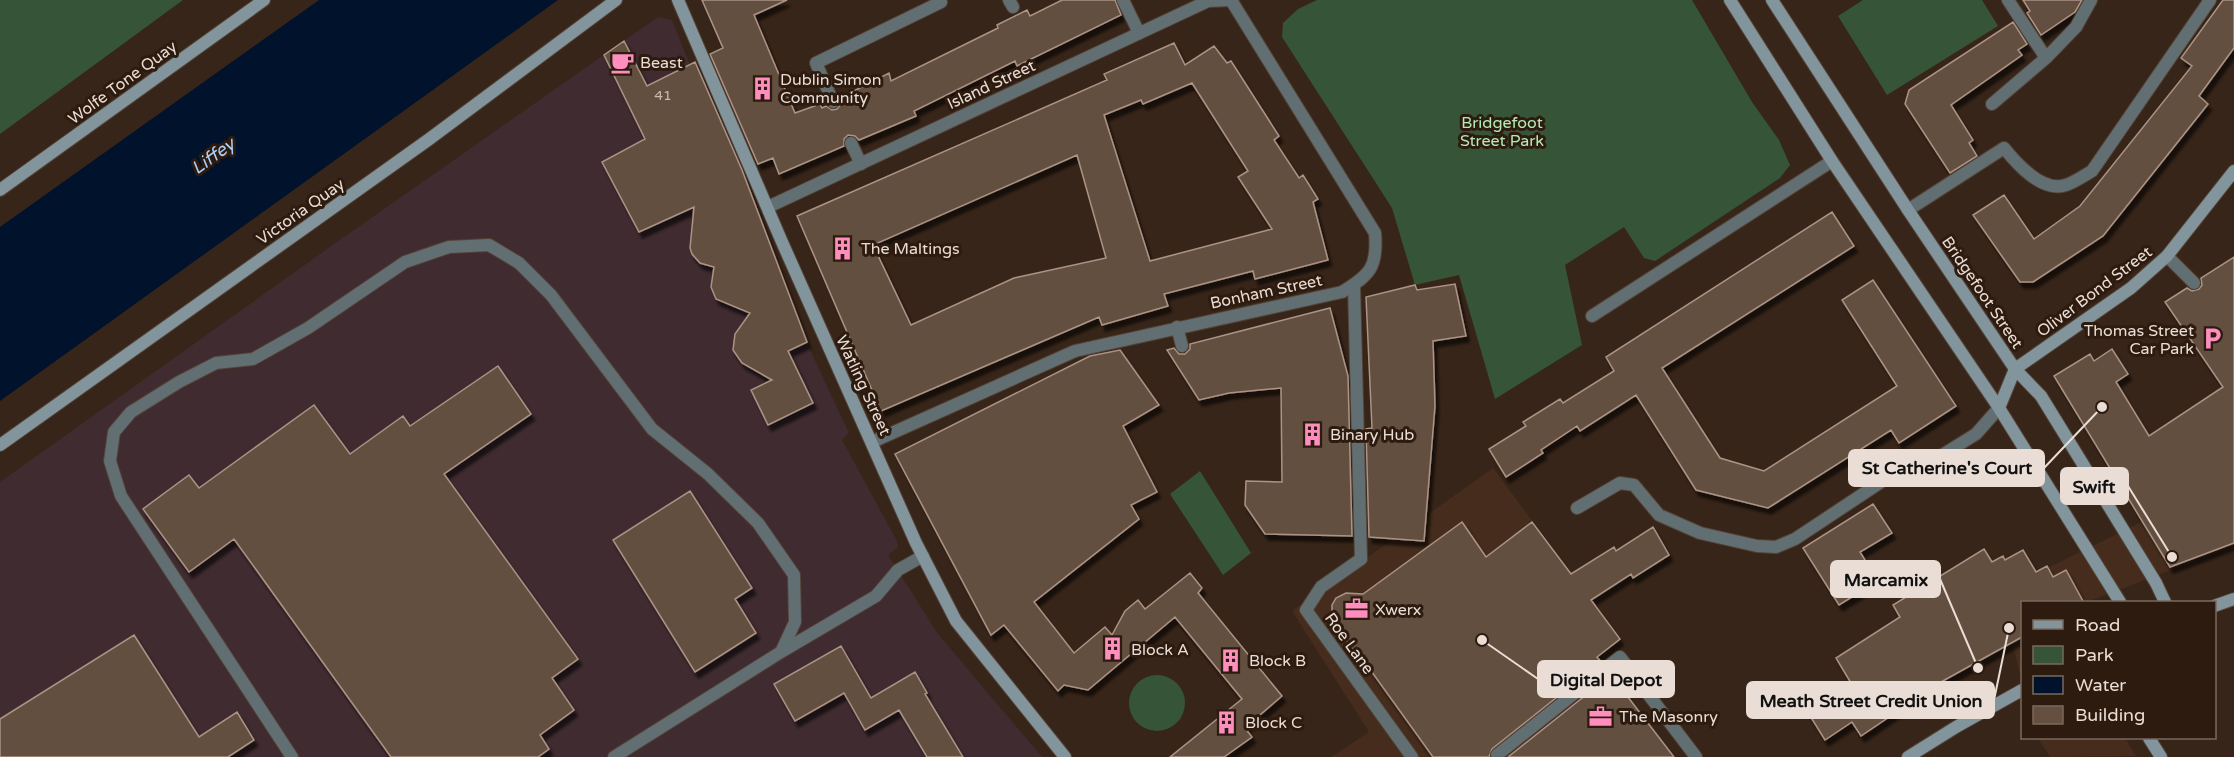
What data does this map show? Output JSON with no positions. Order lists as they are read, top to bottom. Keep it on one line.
{"streets":{"main road":["Wolfe Tone Quay","Victoria Quay","Oliver Bond Street","Bridgefoot Street","Watling Street"],"street":["Island Street","Bonham Street","Roe Lane"]},"crossings":[["Island Street","Watling Street"],["Bonham Street","Watling Street"],["Bonham Street","Roe Lane"],["Oliver Bond Street","Bridgefoot Street"]],"water":["Liffey"],"parks":["Bridgefoot Street Park"],"places":{"cafe":["Beast"],"building":["Dublin Simon Community","The Maltings","Binary Hub","Block A","Block B","Block C"],"parking":["Thomas Street Car Park"],"other":["St Catherine's Court","Swift","Meath Street Credit Union","Digital Depot","Marcamix"],"office":["Xwerx","The Masonry"]},"house_numbers":["41"],"legend":["Road","Park","Water","Building"]}
